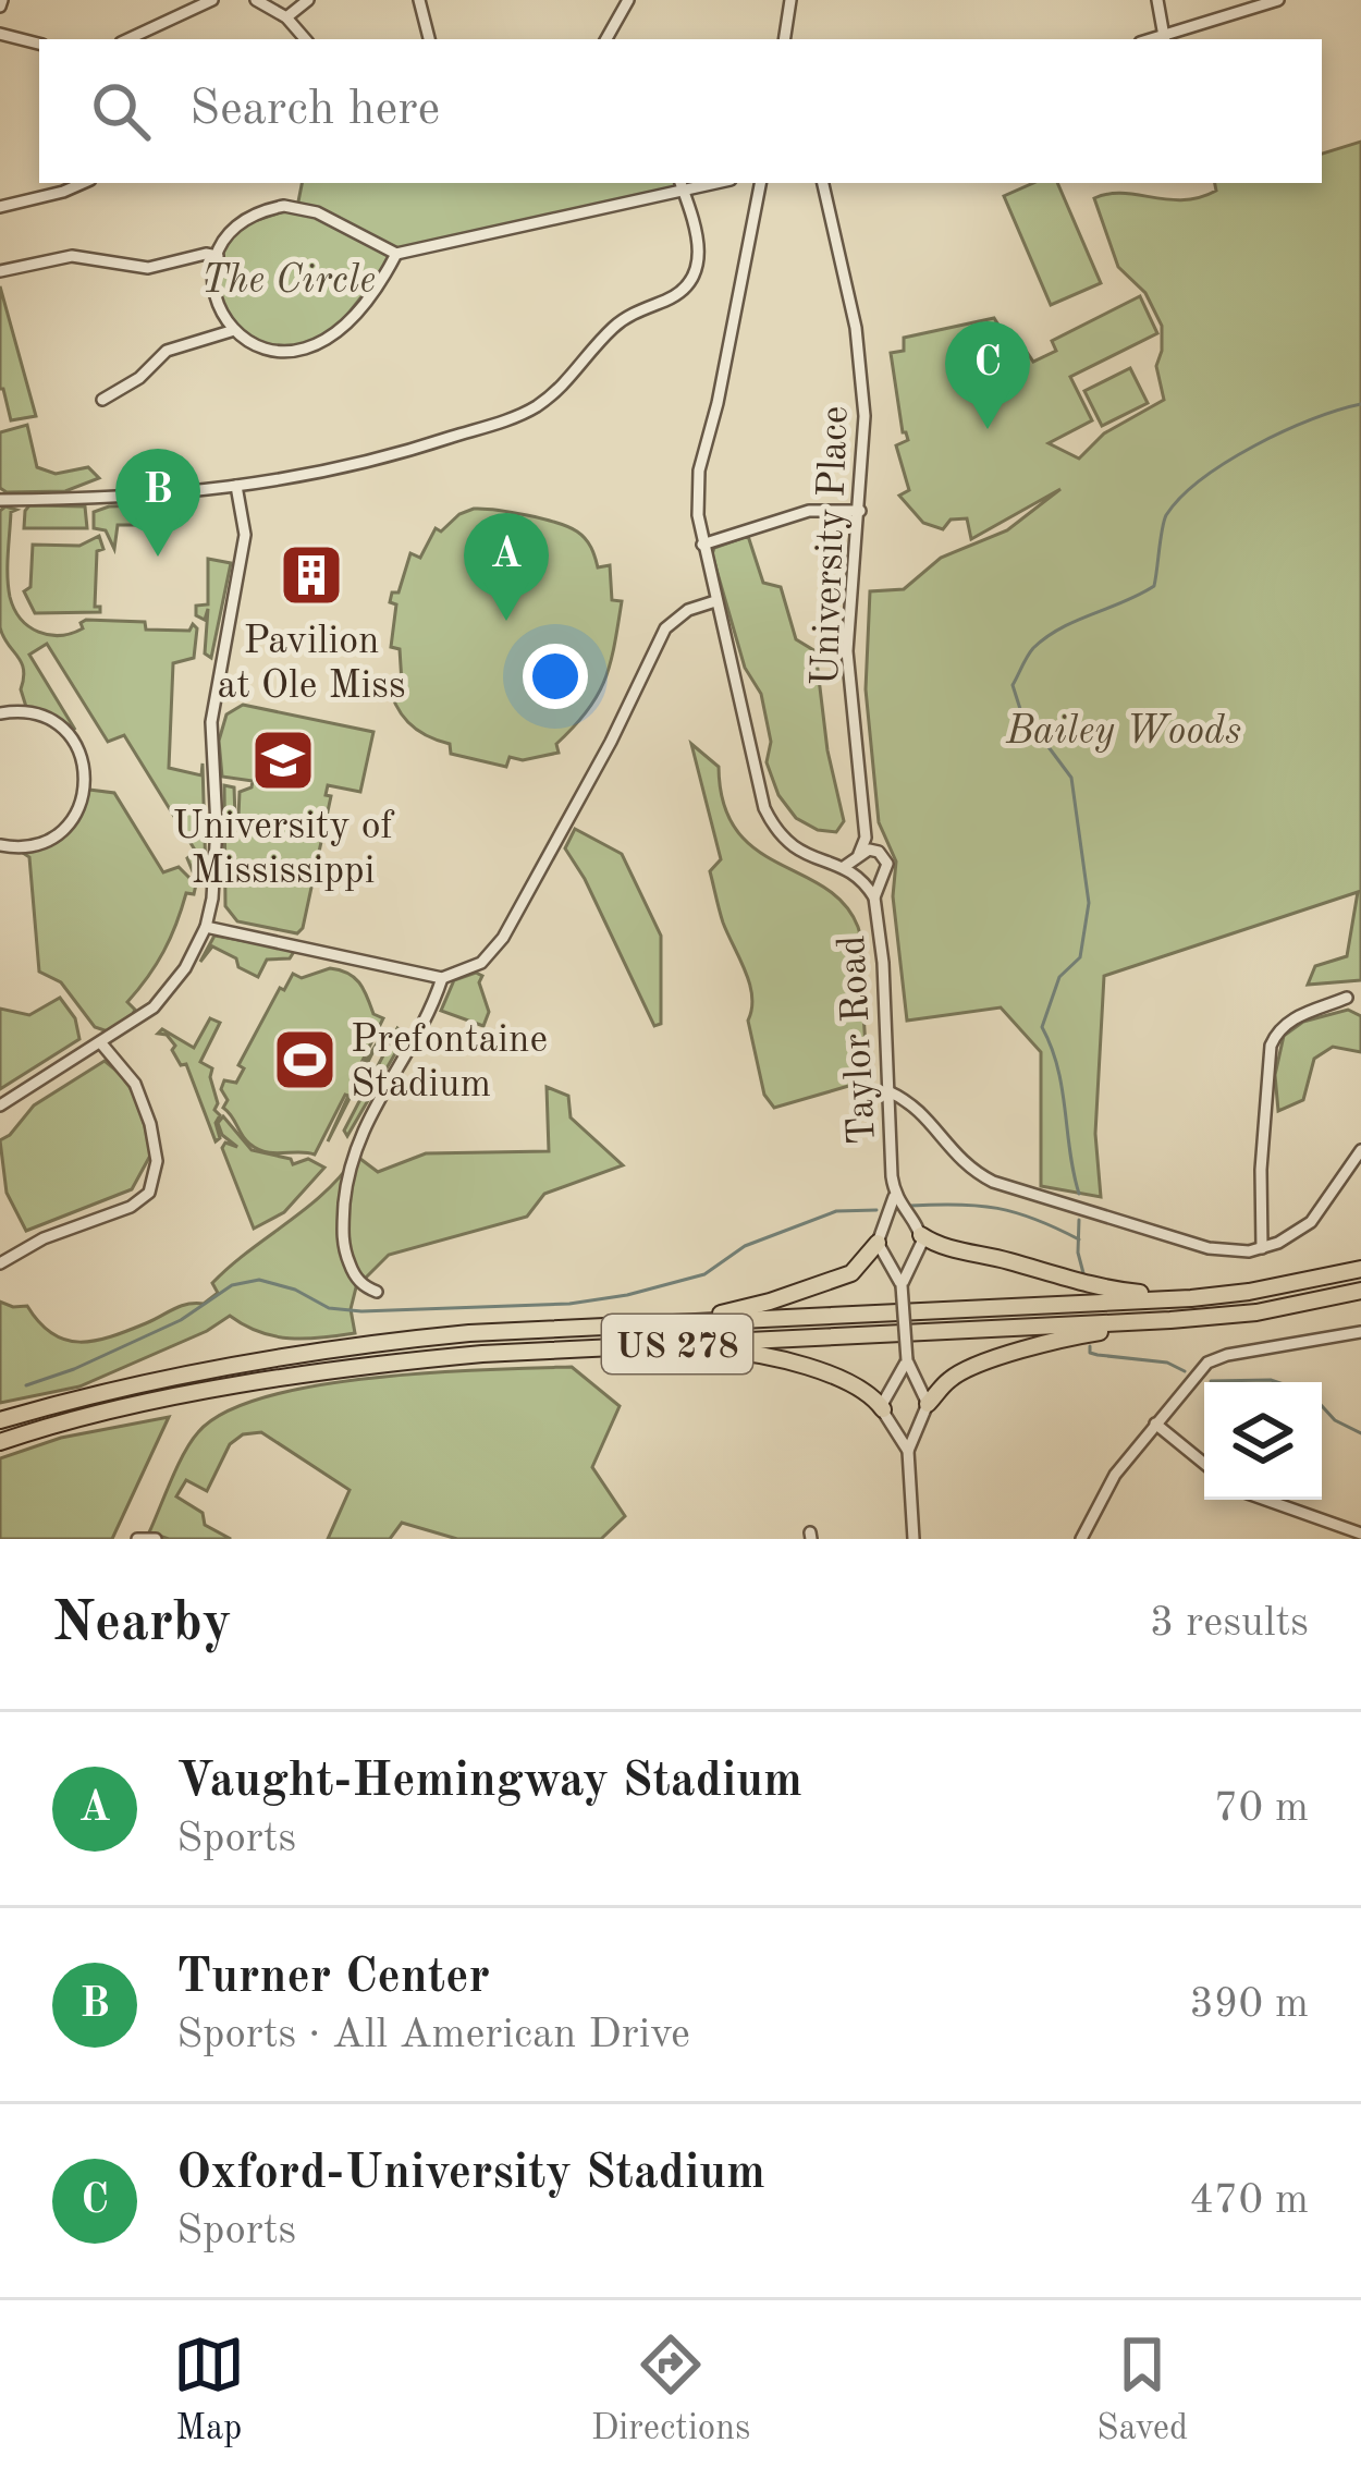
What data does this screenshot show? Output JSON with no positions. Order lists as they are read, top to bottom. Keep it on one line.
{"streets":{"highway":["US 278"],"street":["University Place","Taylor Road"]},"parks":["The Circle","Bailey Woods"],"places":{"building":["Pavilion at Ole Miss"],"school or university":["University of Mississippi"],"sports":["Prefontaine Stadium"]},"page":{"search":"Search here","pins":["C","B","A"],"heading":["Nearby","3 results"],"list":[{"mark":"A","name":"Vaught-Hemingway Stadium","note":"Sports","value":"70 m"},{"mark":"B","name":"Turner Center","note":"Sports · All American Drive","value":"390 m"},{"mark":"C","name":"Oxford-University Stadium","note":"Sports","value":"470 m"}],"nav":["Map","Directions","Saved"]}}
